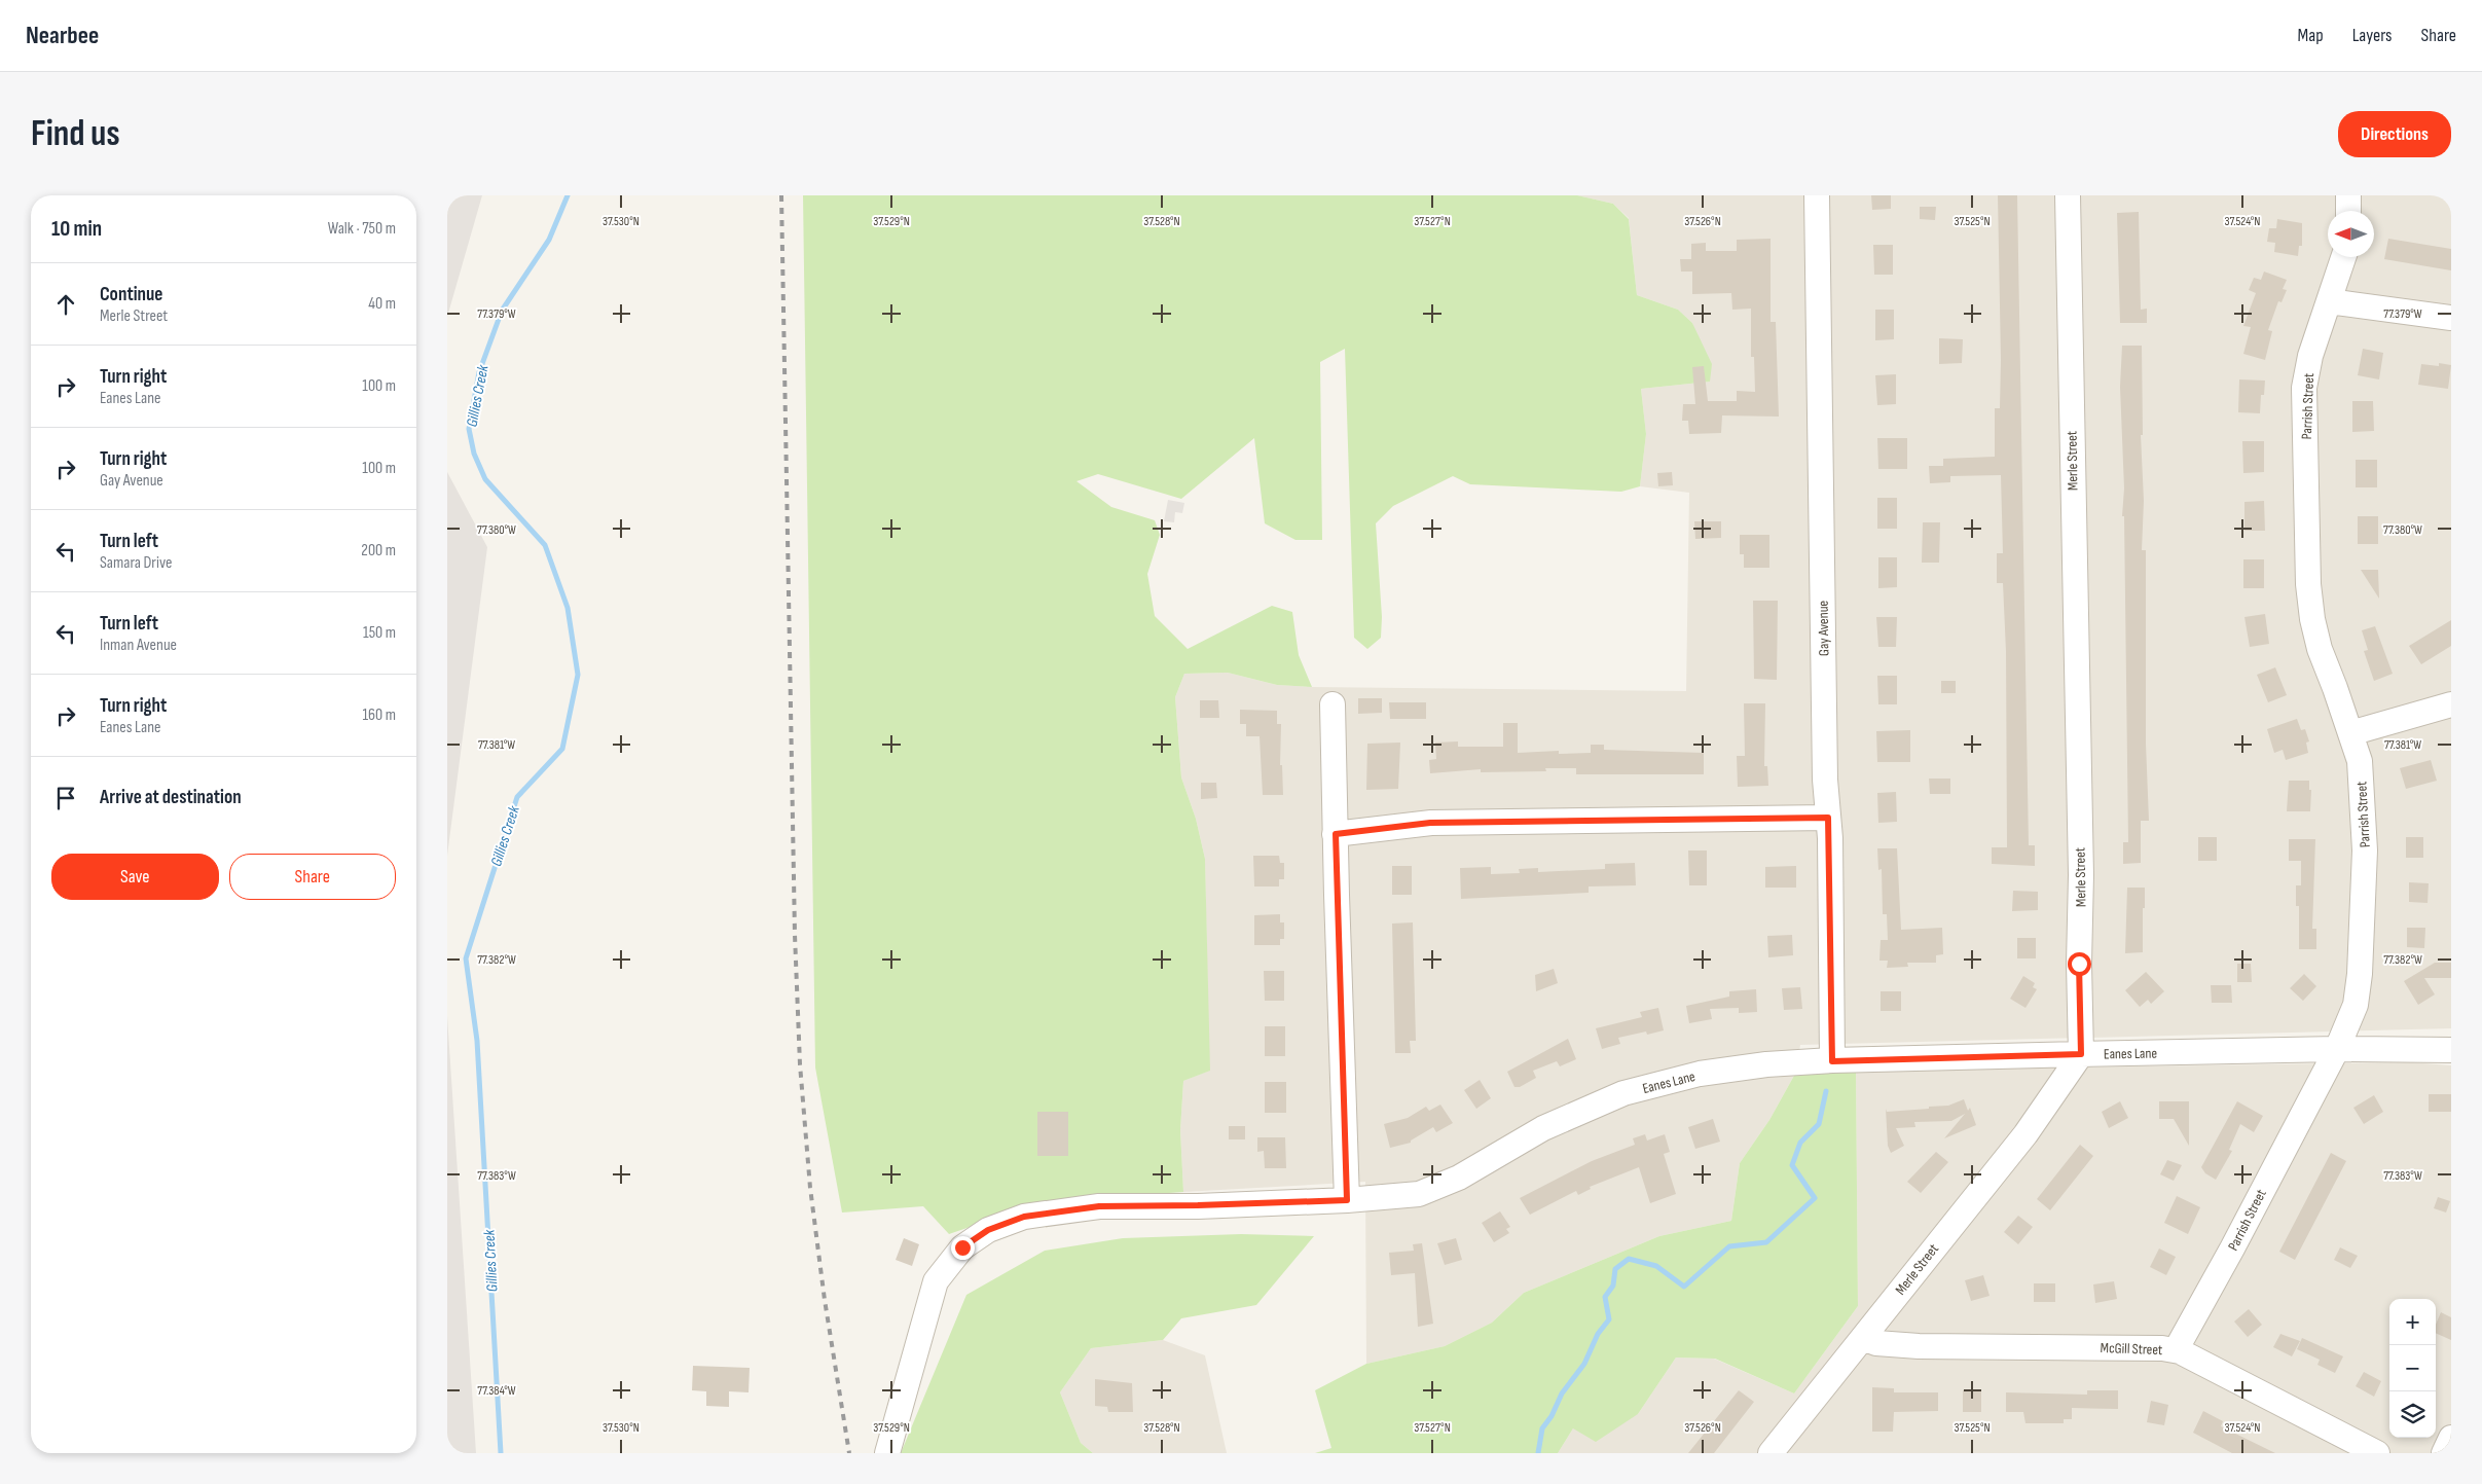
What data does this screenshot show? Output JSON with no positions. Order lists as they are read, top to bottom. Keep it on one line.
{"streets":{"street":["Parrish Street","Merle Street","Gay Avenue","Eanes Lane","McGill Street"]},"crossings":[["Parrish Street","Eanes Lane"],["Parrish Street","McGill Street"],["Merle Street","Eanes Lane"],["Merle Street","McGill Street"],["Gay Avenue","Eanes Lane"]],"water":["Gillies Creek"],"north":"left","page":{"header":"Nearbee","nav":["Map","Layers","Share"],"buttons":["Directions",["Save","Share"]],"title":"Find us","heading":["10 min","Walk · 750 m"],"list":[["Continue","Merle Street","40 m"],["Turn right","Eanes Lane","100 m"],["Turn right","Gay Avenue","100 m"],["Turn left","Samara Drive","200 m"],["Turn left","Inman Avenue","150 m"],["Turn right","Eanes Lane","160 m"],"Arrive at destination"],"map_buttons":["+","−"]},"coordinates":["37.530°N","37.529°N","37.528°N","37.527°N","37.526°N","37.525°N","37.524°N","77.379°W","77.380°W","77.381°W","77.382°W","77.383°W","77.384°W"]}
